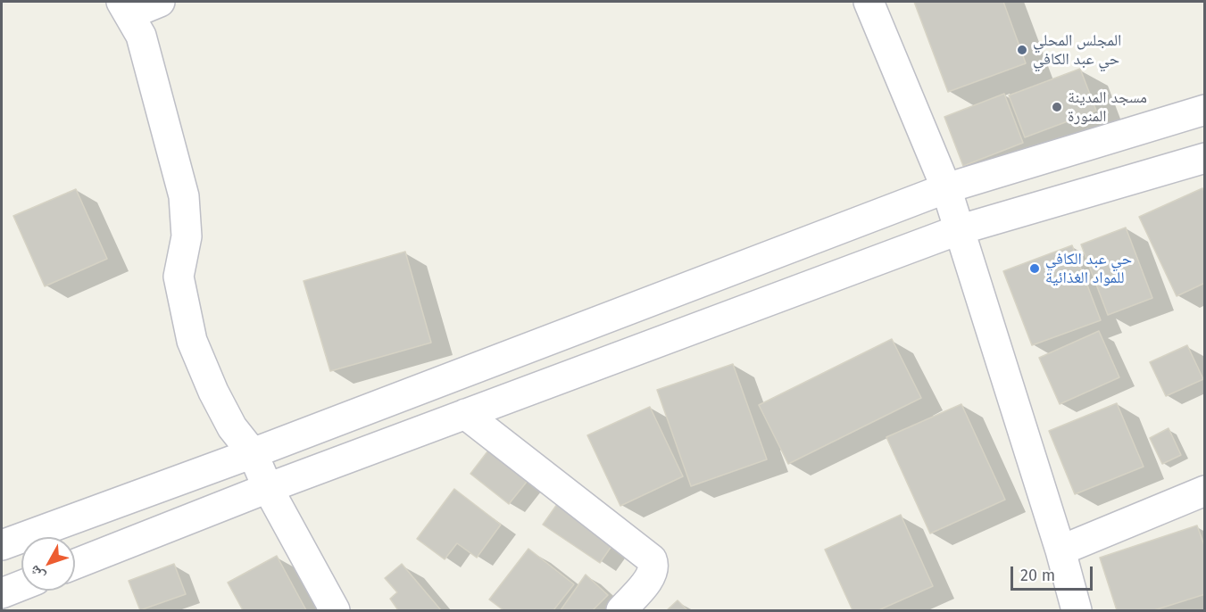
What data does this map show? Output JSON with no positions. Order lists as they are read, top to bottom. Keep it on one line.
{"places":["المجلس المحلي حي عبد الكافي","مسجد المدينة المنورة","حي عبد الكافي للمواد الغذائية"],"scale_bar":"20 m","north":"bottom left"}
